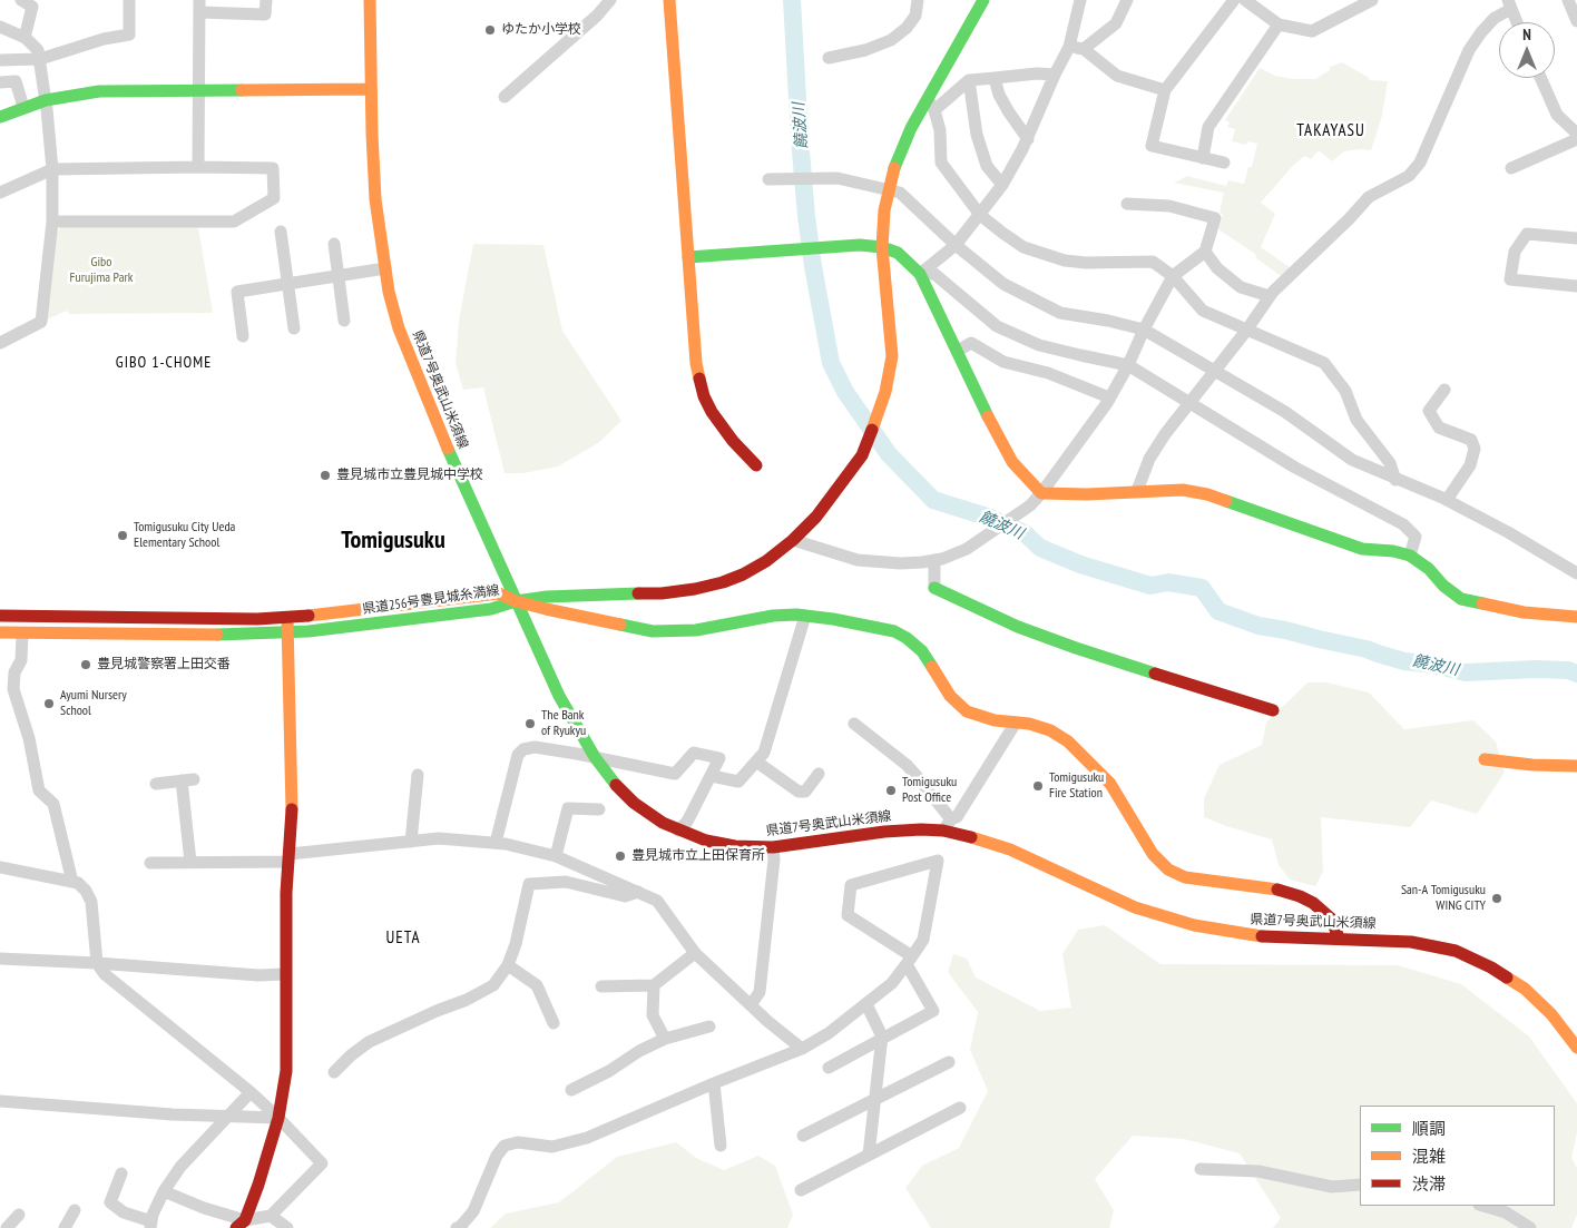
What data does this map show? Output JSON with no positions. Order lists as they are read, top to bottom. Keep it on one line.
{"streets":{"street":["県道7号奥武山米須線","県道256号豊見城糸満線"]},"crossings":[["県道7号奥武山米須線","県道256号豊見城糸満線"]],"districts":["TAKAYASU","GIBO 1-CHOME","Tomigusuku","UETA"],"water":["饒波川"],"parks":["Gibo Furujima Park"],"places":["ゆたか小学校","豊見城市立豊見城中学校","Tomigusuku City Ueda Elementary School","豊見城警察署上田交番","Ayumi Nursery School","The Bank of Ryukyu","Tomigusuku Fire Station","Tomigusuku Post Office","豊見城市立上田保育所","San-A Tomigusuku WING CITY"],"legend":["順調","混雑","渋滞"],"north":"top"}
